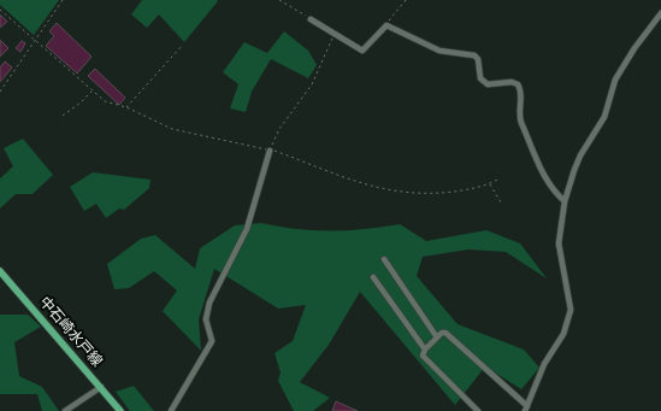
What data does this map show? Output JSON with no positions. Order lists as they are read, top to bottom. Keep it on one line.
{"streets":{"main road":["中石崎水戸線"]}}
